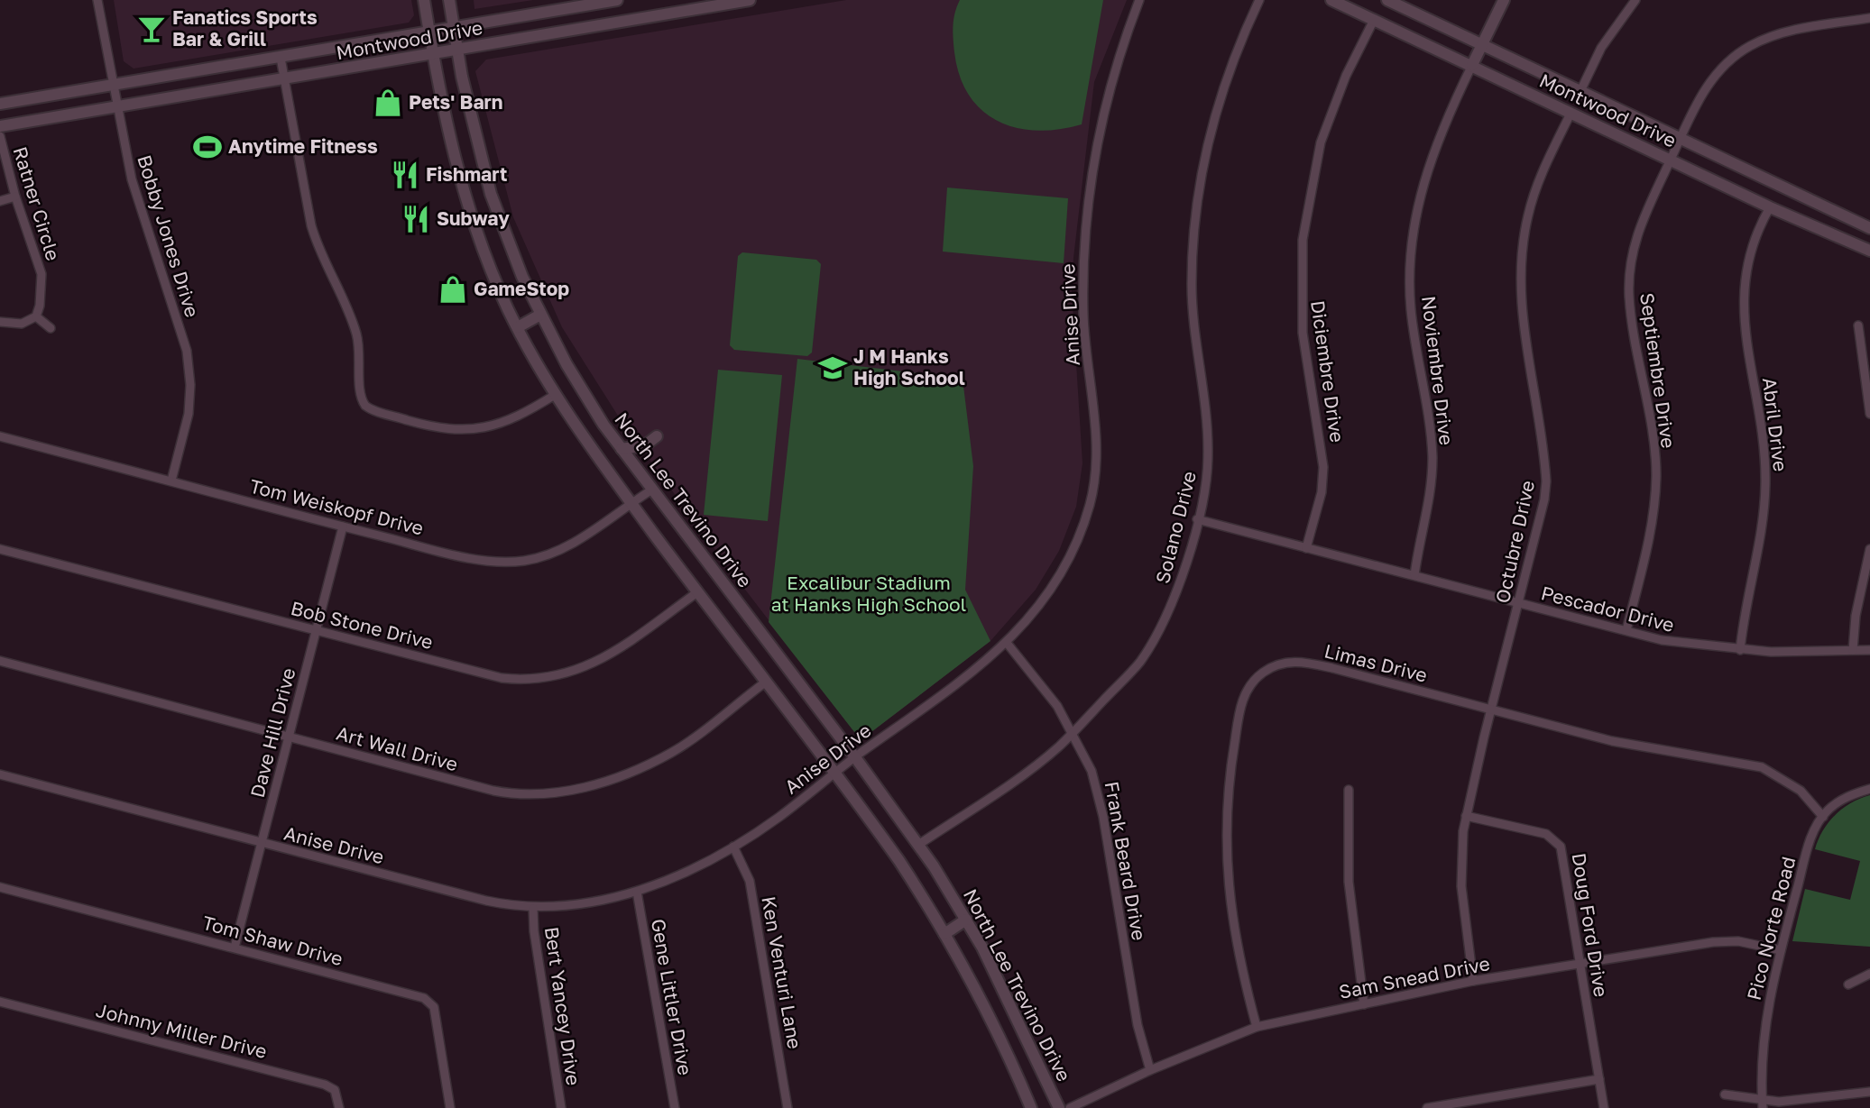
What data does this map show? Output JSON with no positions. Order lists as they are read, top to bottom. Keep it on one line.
{"streets":{"main road":["Montwood Drive","North Lee Trevino Drive"],"street":["Ratner Circle","Bobby Jones Drive","Anise Drive","Noviembre Drive","Septiembre Drive","Diciembre Drive","Abril Drive","Tom Weiskopf Drive","Solano Drive","Octubre Drive","Pescador Drive","Bob Stone Drive","Limas Drive","Dave Hill Drive","Art Wall Drive","Frank Beard Drive","Doug Ford Drive","Pico Norte Road","Tom Shaw Drive","Ken Venturi Lane","Sam Snead Drive","Gene Littler Drive","Bert Yancey Drive","Johnny Miller Drive"]},"crossings":[["Montwood Drive","Bobby Jones Drive"],["Montwood Drive","Noviembre Drive"],["Montwood Drive","Septiembre Drive"],["Montwood Drive","Diciembre Drive"],["Montwood Drive","Abril Drive"],["Montwood Drive","North Lee Trevino Drive"],["Montwood Drive","Octubre Drive"],["Bobby Jones Drive","Tom Weiskopf Drive"],["Anise Drive","North Lee Trevino Drive"],["Anise Drive","Dave Hill Drive"],["Anise Drive","Frank Beard Drive"],["Anise Drive","Ken Venturi Lane"],["Anise Drive","Gene Littler Drive"],["Anise Drive","Bert Yancey Drive"],["Noviembre Drive","Pescador Drive"],["Septiembre Drive","Pescador Drive"],["Diciembre Drive","Pescador Drive"],["Abril Drive","Pescador Drive"],["North Lee Trevino Drive","Tom Weiskopf Drive"],["North Lee Trevino Drive","Solano Drive"],["North Lee Trevino Drive","Bob Stone Drive"],["North Lee Trevino Drive","Art Wall Drive"],["Tom Weiskopf Drive","Dave Hill Drive"],["Solano Drive","Pescador Drive"],["Solano Drive","Frank Beard Drive"],["Octubre Drive","Pescador Drive"],["Octubre Drive","Limas Drive"],["Octubre Drive","Doug Ford Drive"],["Octubre Drive","Sam Snead Drive"],["Bob Stone Drive","Dave Hill Drive"],["Limas Drive","Pico Norte Road"],["Limas Drive","Sam Snead Drive"],["Dave Hill Drive","Art Wall Drive"],["Dave Hill Drive","Tom Shaw Drive"],["Frank Beard Drive","Sam Snead Drive"],["Doug Ford Drive","Sam Snead Drive"],["Pico Norte Road","Sam Snead Drive"]],"parks":["Excalibur Stadium at Hanks High School"],"places":{"bar":["Fanatics Sports Bar & Grill"],"shop":["Pets' Barn","GameStop"],"sports":["Anytime Fitness"],"restaurant":["Fishmart","Subway"],"school or university":["J M Hanks High School"]}}
